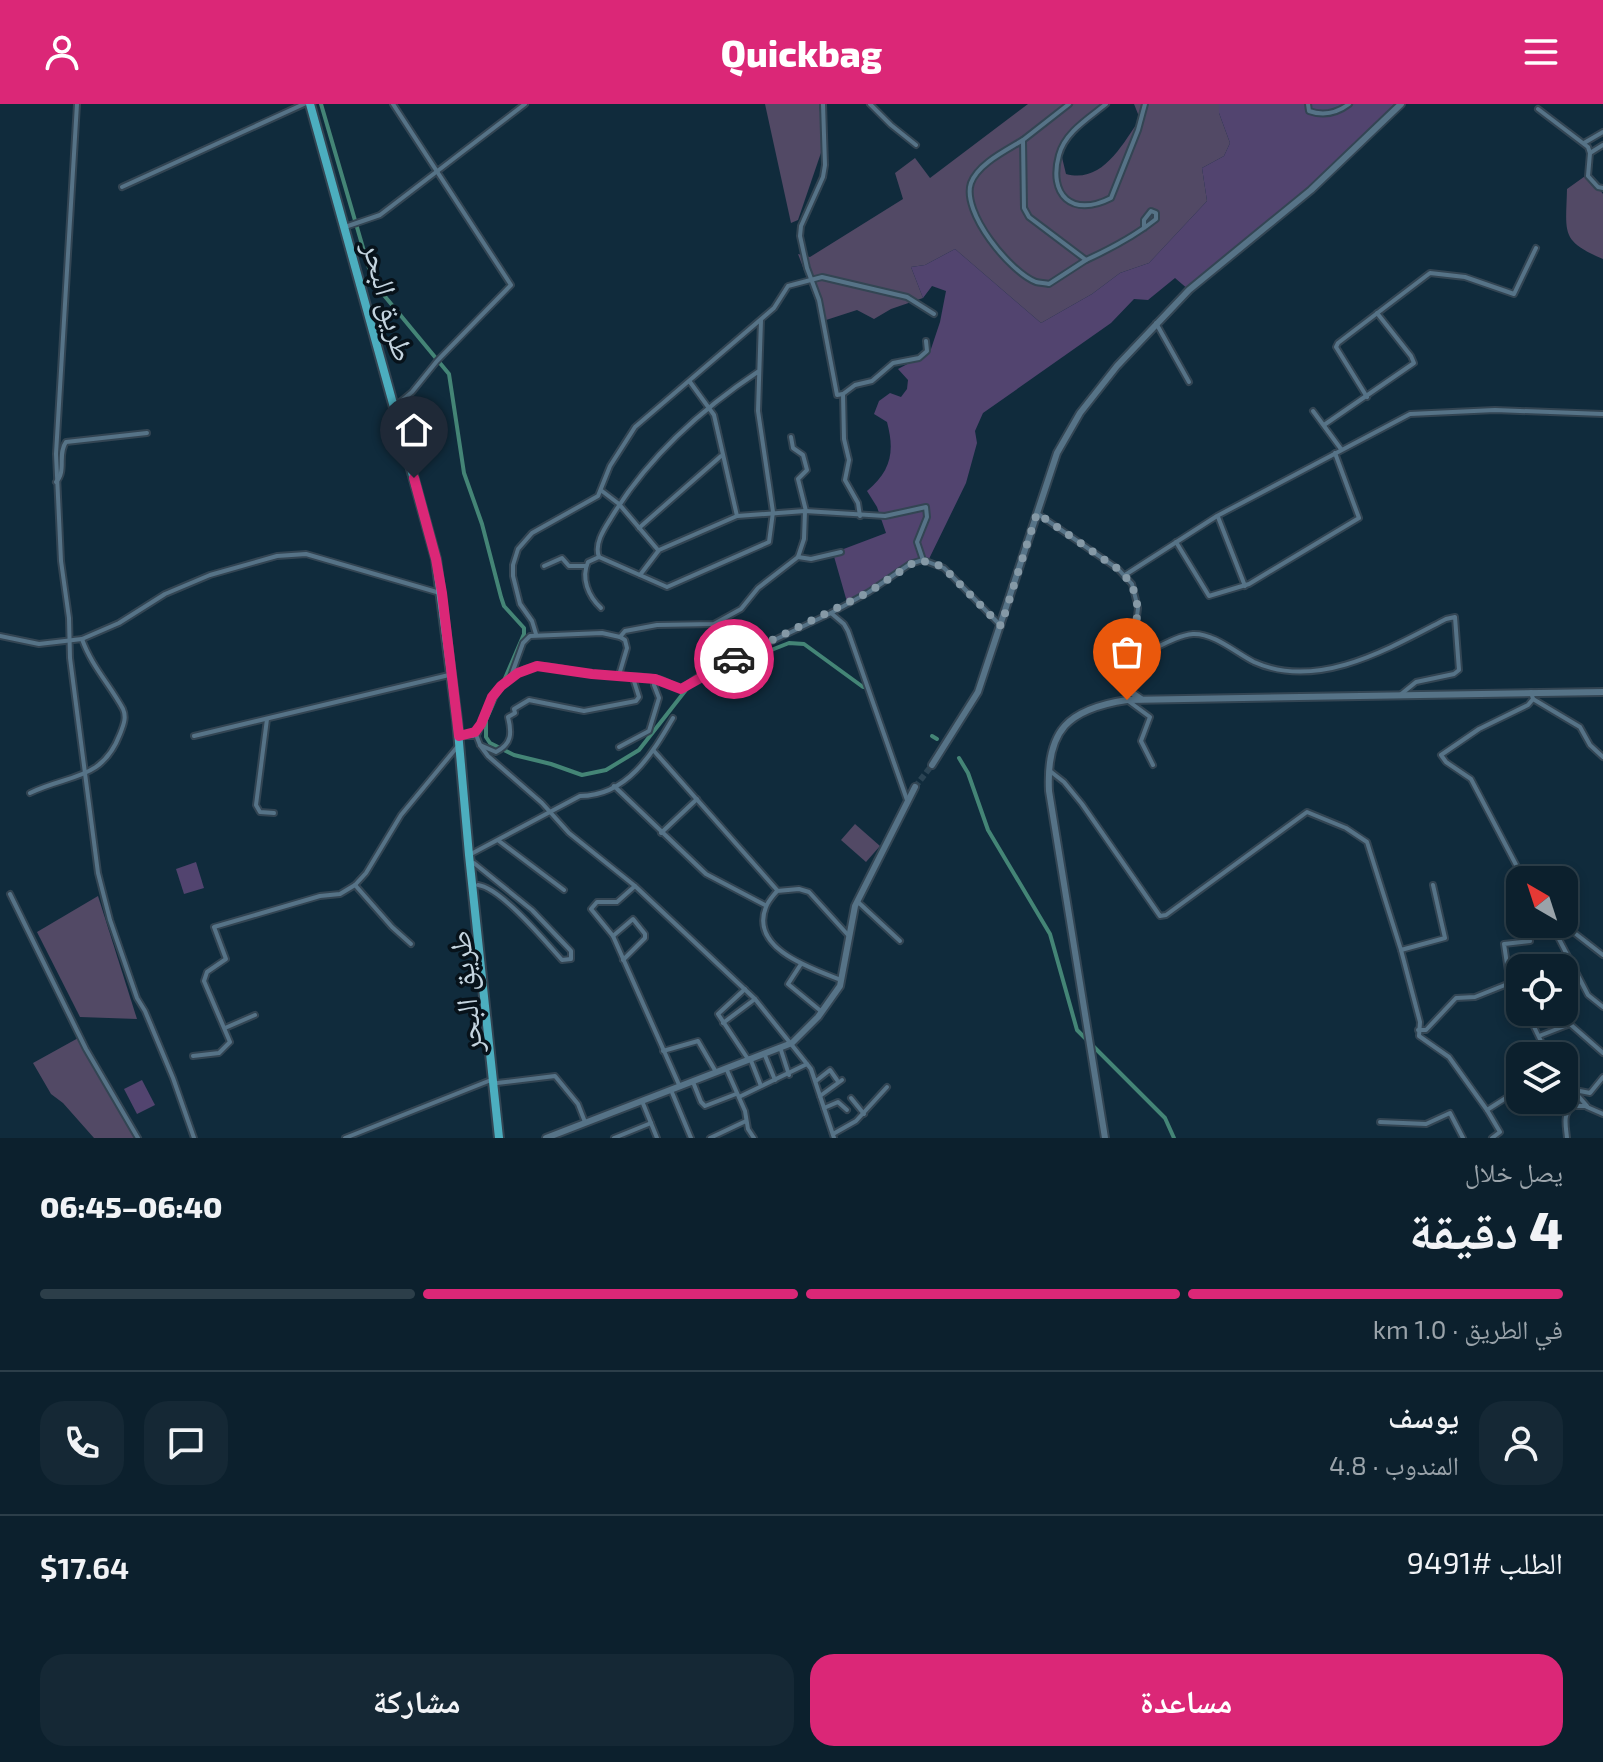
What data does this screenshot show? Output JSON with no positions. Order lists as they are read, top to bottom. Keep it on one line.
{"streets":{"highway":["طريق البحر"]},"north":"top left","page":{"header":"Quickbag","heading":["4 دقيقة","يصل خلال","06:40–06:45"],"panel":["يوسف","المندوب · 4.8","الطلب #9491","$17.64"],"bar":"في الطريق · 1.0 km","buttons":["مساعدة","مشاركة"]}}
